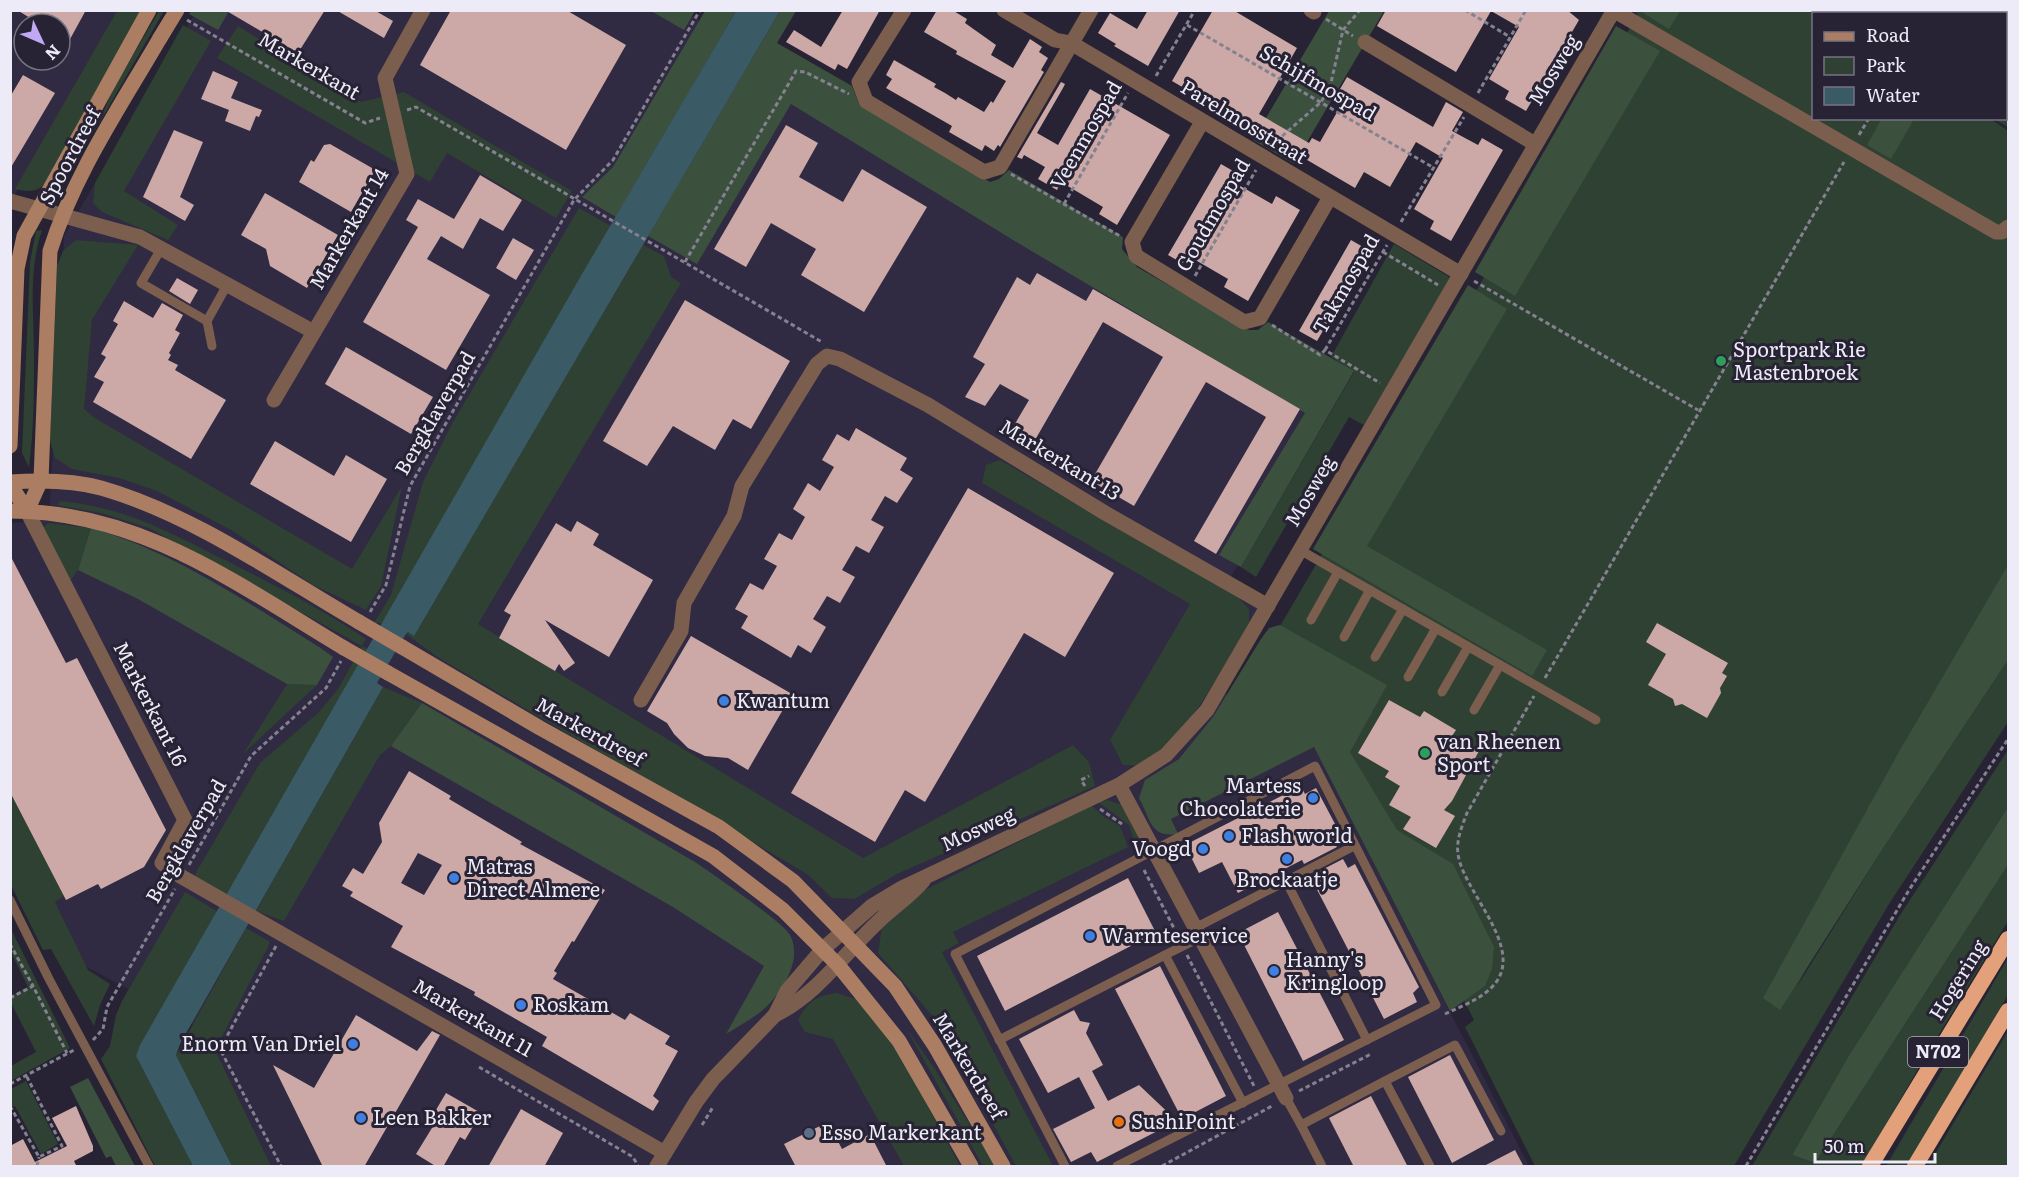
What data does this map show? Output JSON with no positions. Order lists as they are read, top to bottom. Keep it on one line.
{"streets":{"highway":["Hogering","N702"],"main road":["Spoordreef","Markerdreef"],"street":["Mosweg","Parelmosstraat","Markerkant 14","Markerkant 13","Markerkant 16","Markerkant 11"],"path":["Markerkant","Schijfmospad","Veenmospad","Goudmospad","Takmospad","Bergklaverpad"]},"crossings":[["Markerkant","Spoordreef"],["Mosweg","Parelmosstraat"],["Mosweg","Markerkant 13"],["Mosweg","Markerdreef"],["Schijfmospad","Goudmospad"],["Schijfmospad","Takmospad"],["Parelmosstraat","Veenmospad"],["Parelmosstraat","Goudmospad"],["Parelmosstraat","Takmospad"],["Spoordreef","Markerdreef"],["Bergklaverpad","Markerkant 16"],["Bergklaverpad","Markerdreef"],["Markerkant 16","Markerkant 11"]],"places":["Sportpark Rie Mastenbroek","Kwantum","van Rheenen Sport","Martess Chocolaterie","Flash world","Voogd","Brockaatje","Matras Direct Almere","Warmteservice","Hanny's Kringloop","Roskam","Enorm Van Driel","Leen Bakker","SushiPoint","Esso Markerkant"],"legend":["Road","Park","Water"],"scale_bar":"50 m","north":"bottom right"}
